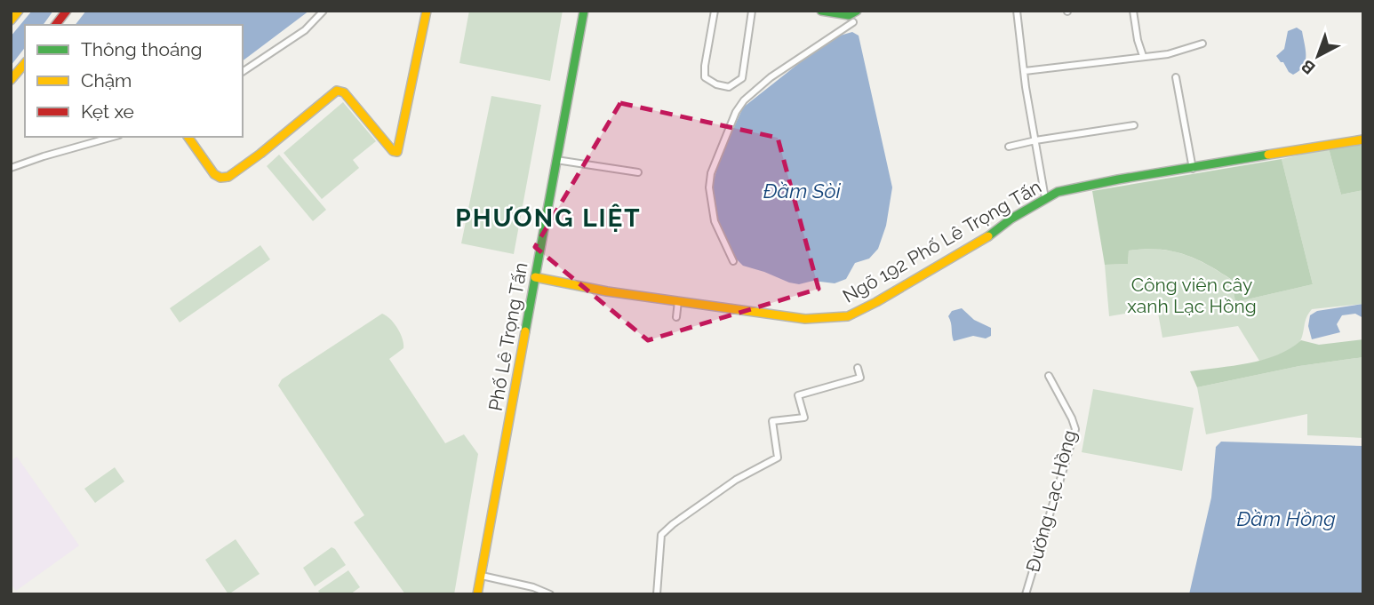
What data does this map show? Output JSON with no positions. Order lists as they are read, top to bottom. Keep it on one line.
{"streets":{"street":["Ngõ 192 Phố Lê Trọng Tấn","Phố Lê Trọng Tấn","Đường Lạc Hồng"]},"crossings":[["Ngõ 192 Phố Lê Trọng Tấn","Phố Lê Trọng Tấn"]],"districts":["PHƯƠNG LIỆT"],"water":["Đầm Sòi","Đầm Hồng"],"parks":["Công viên cây xanh Lạc Hồng"],"legend":["Thông thoáng","Chậm","Kẹt xe"],"north":"bottom left"}
